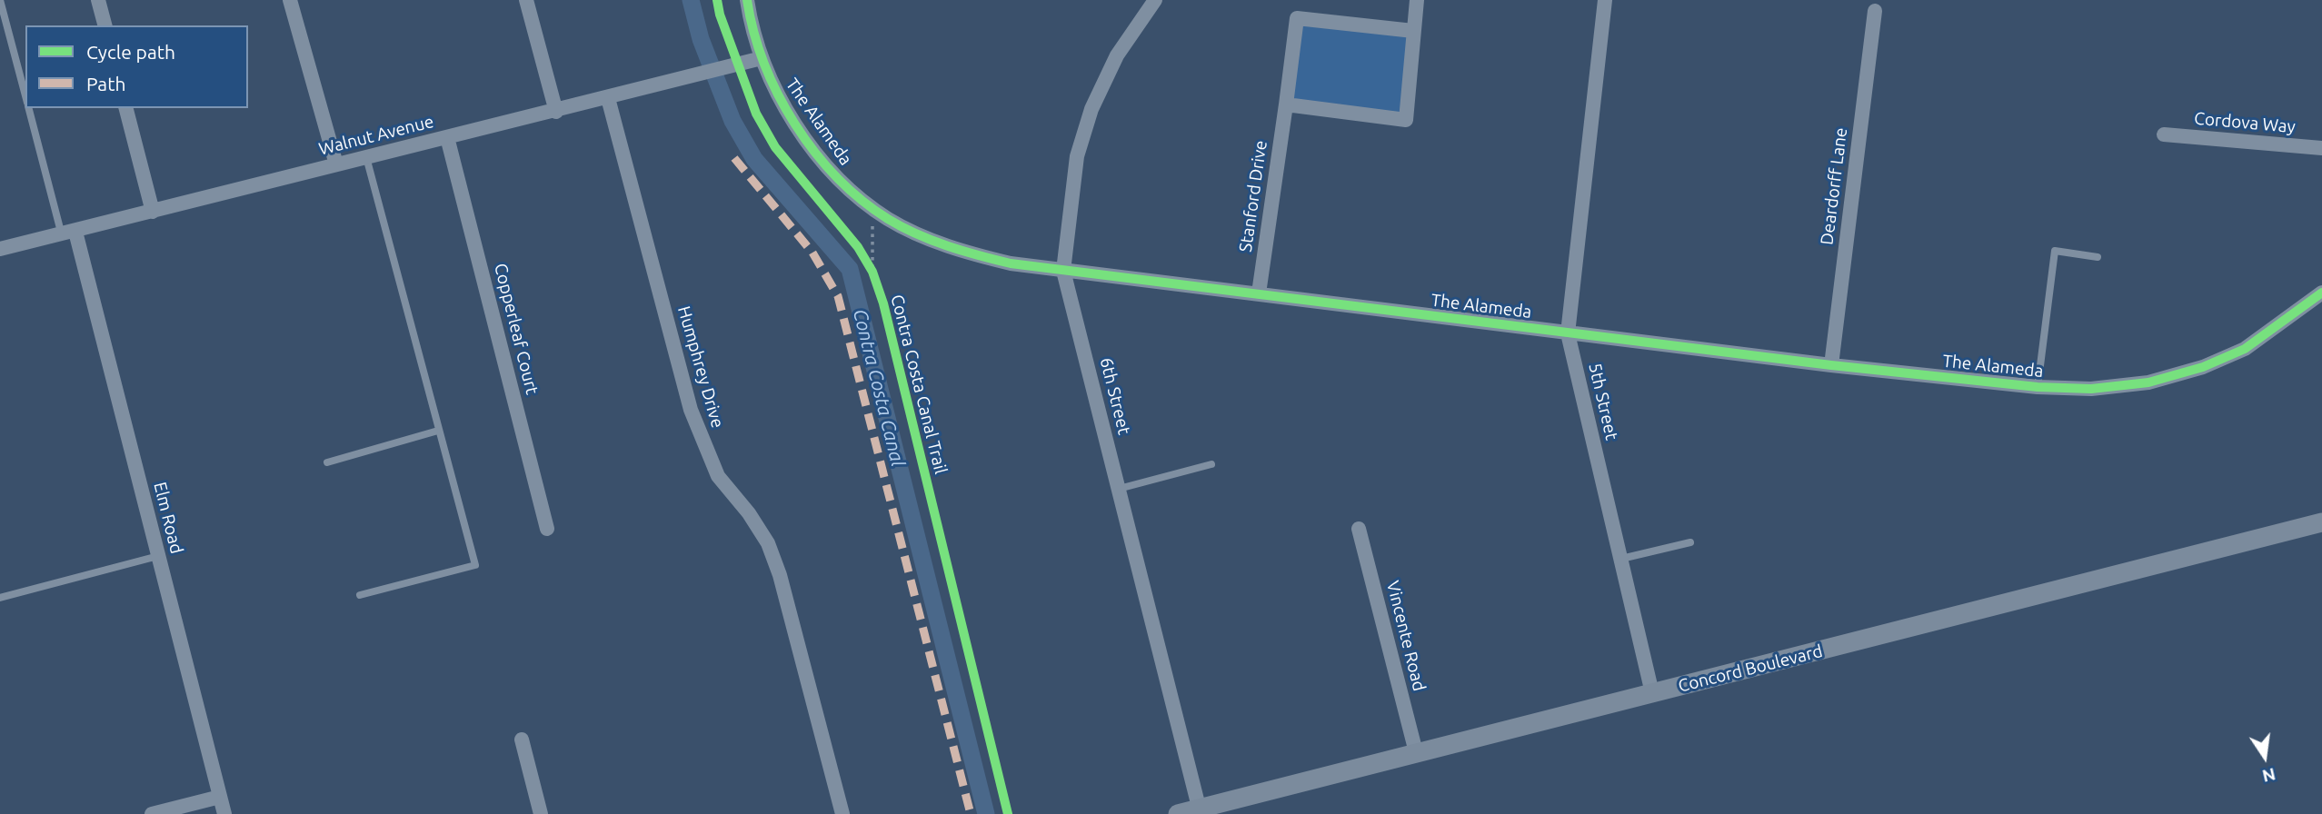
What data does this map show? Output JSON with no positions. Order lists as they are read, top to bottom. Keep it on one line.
{"streets":{"street":["The Alameda","Cordova Way","Walnut Avenue","Deardorff Lane","Stanford Drive","Copperleaf Court","Humphrey Drive","6th Street","5th Street","Elm Road","Vincente Road","Concord Boulevard"],"cycle path":["Contra Costa Canal Trail"]},"crossings":[["The Alameda","Walnut Avenue"],["The Alameda","Deardorff Lane"],["The Alameda","Stanford Drive"],["The Alameda","Contra Costa Canal Trail"],["The Alameda","6th Street"],["The Alameda","5th Street"],["Walnut Avenue","Copperleaf Court"],["Walnut Avenue","Humphrey Drive"],["Walnut Avenue","Elm Road"],["6th Street","Concord Boulevard"],["5th Street","Concord Boulevard"],["Vincente Road","Concord Boulevard"]],"water":["Contra Costa Canal"],"legend":["Cycle path","Path"],"north":"bottom"}
